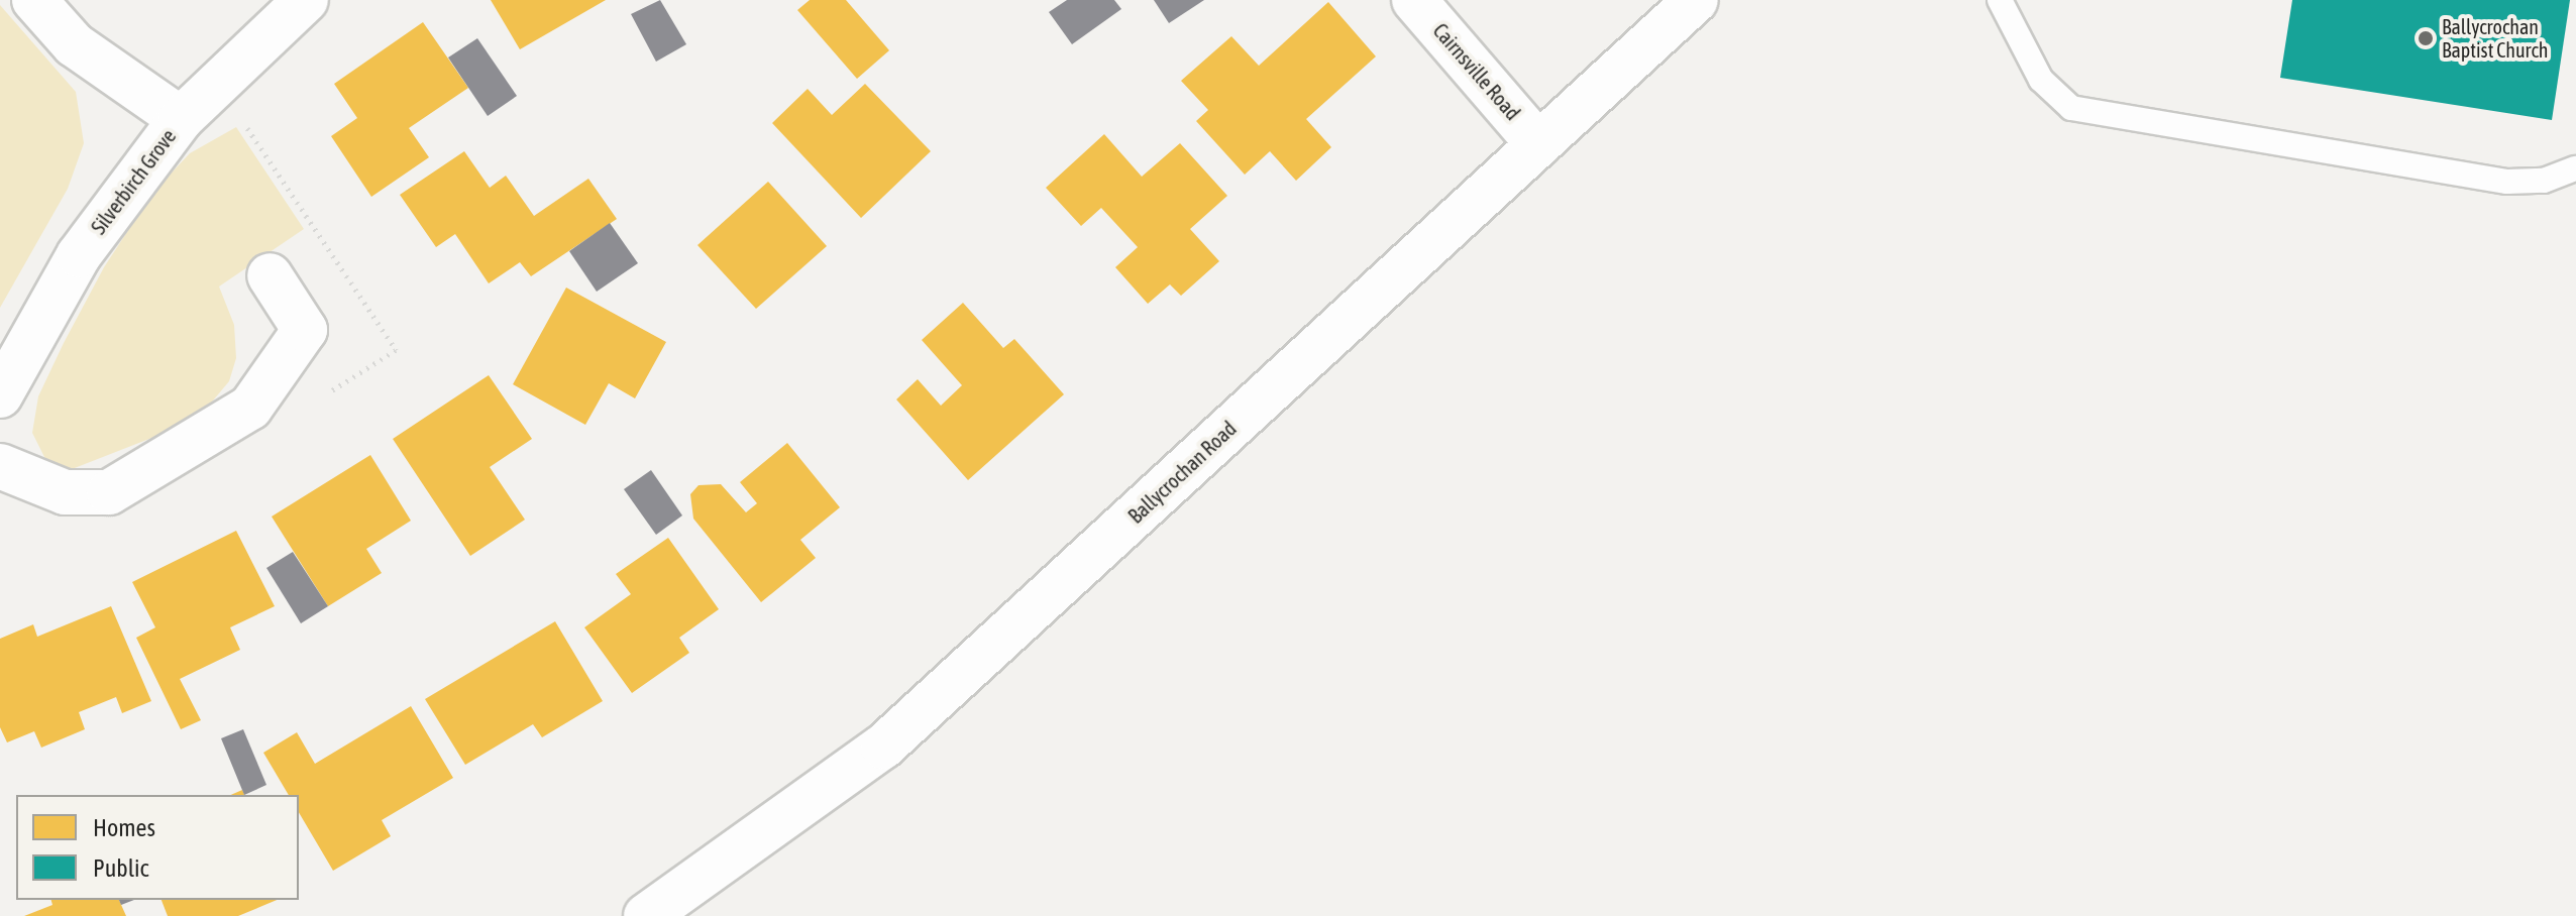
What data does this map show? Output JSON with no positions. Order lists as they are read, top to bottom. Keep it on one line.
{"streets":{"street":["Cairnsville Road","Silverbirch Grove","Ballycrochan Road"]},"crossings":[["Cairnsville Road","Ballycrochan Road"]],"places":["Ballycrochan Baptist Church"],"legend":["Homes","Public"]}
